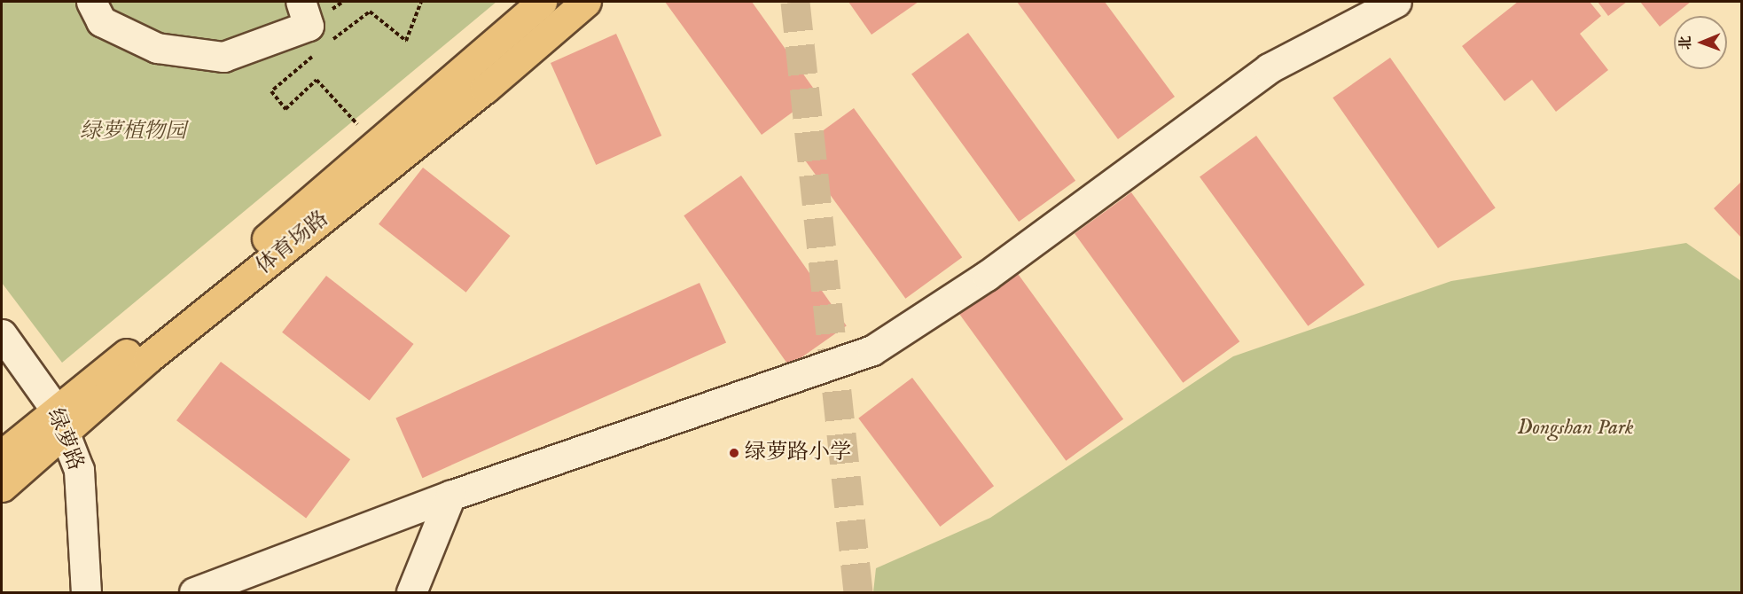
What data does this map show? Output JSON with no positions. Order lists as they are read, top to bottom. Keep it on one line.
{"streets":{"main road":["体育场路"],"street":["绿萝路"]},"crossings":[["体育场路","绿萝路"]],"parks":["绿萝植物园","Dongshan Park"],"places":["绿萝路小学"],"north":"left"}
